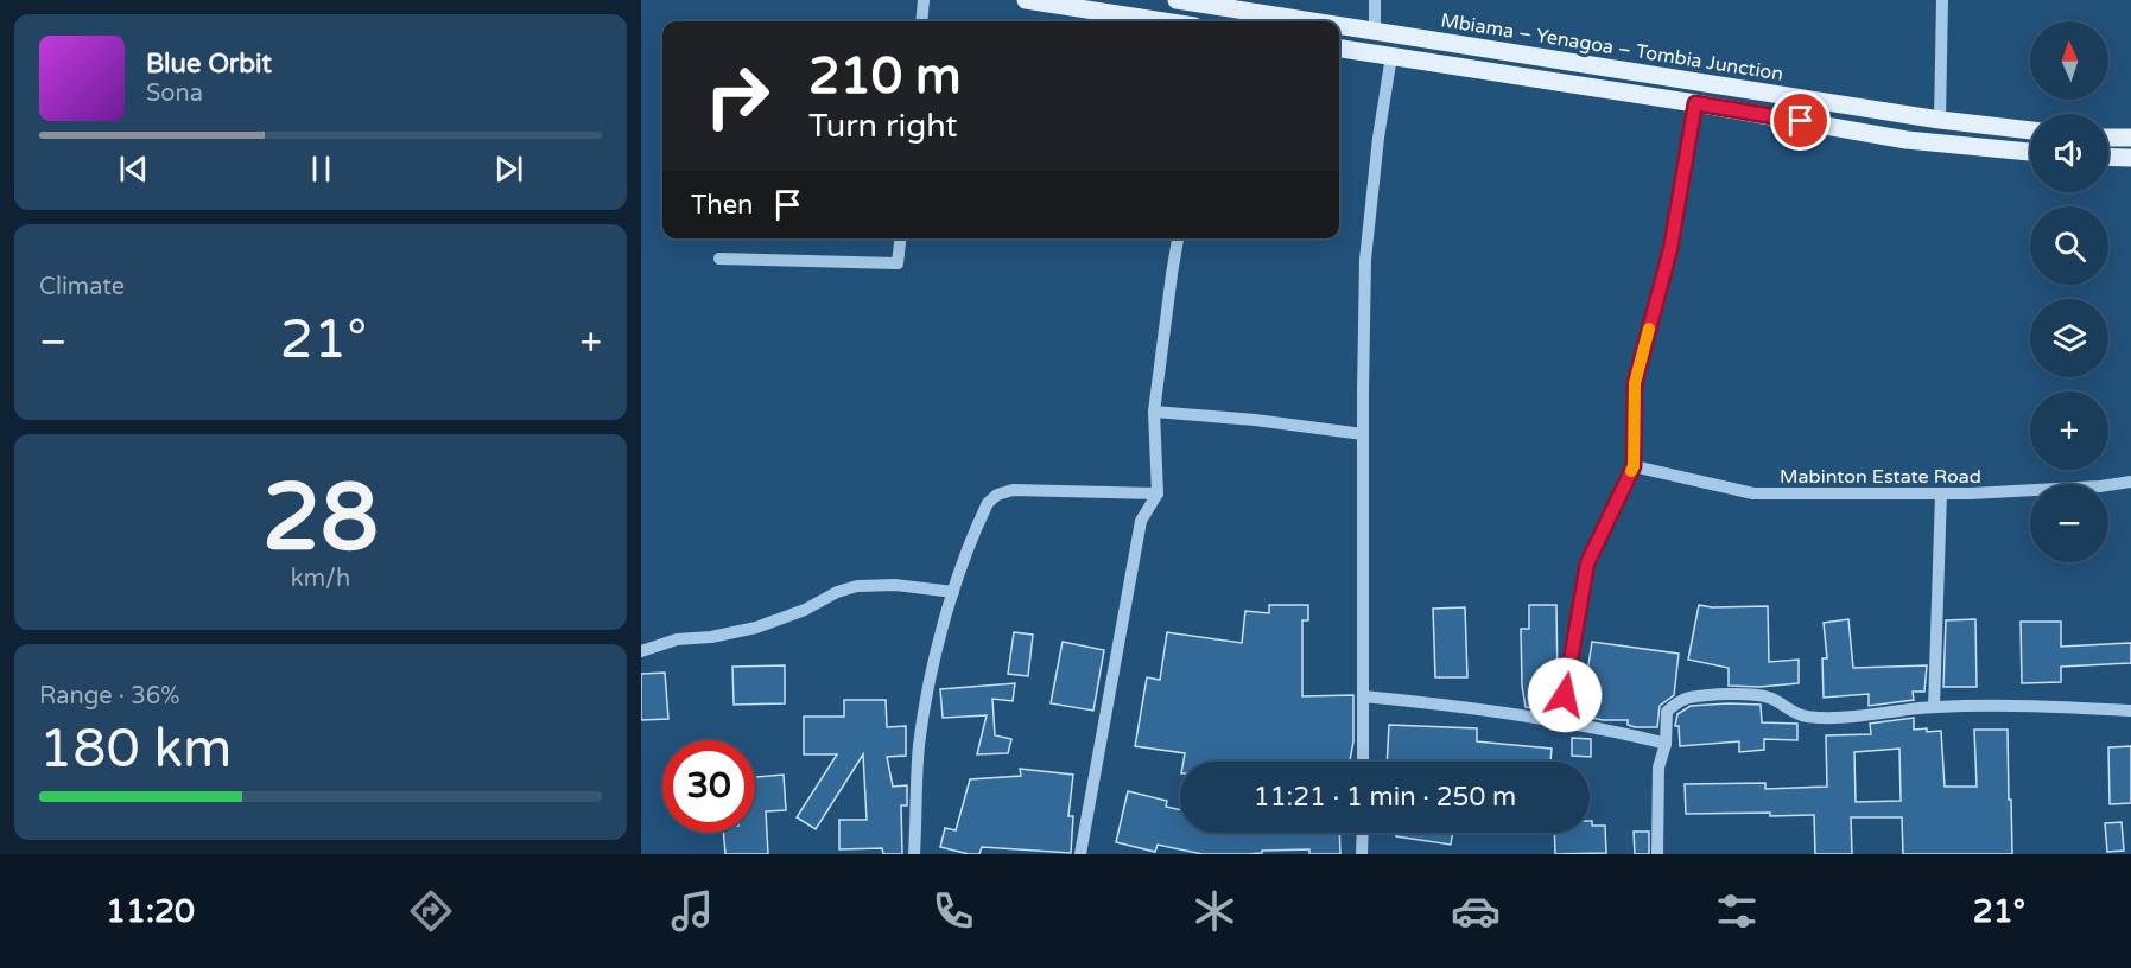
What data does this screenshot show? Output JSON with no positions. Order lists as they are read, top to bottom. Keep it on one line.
{"streets":{"main road":["Mbiama – Yenagoa – Tombia Junction"],"street":["Mabinton Estate Road"]},"north":"top","page":{"map_buttons":["+","−"],"turn":["210 m","Turn right"],"song":["Blue Orbit","Sona"],"then":"Then","tile":["Climate",["28","km/h"],["Range · 36%","180 km"]],"heat":["−","21°","+"],"limit":"30","trip":"11:21 · 1 min · 250 m","tabs":["11:20","21°"]}}
